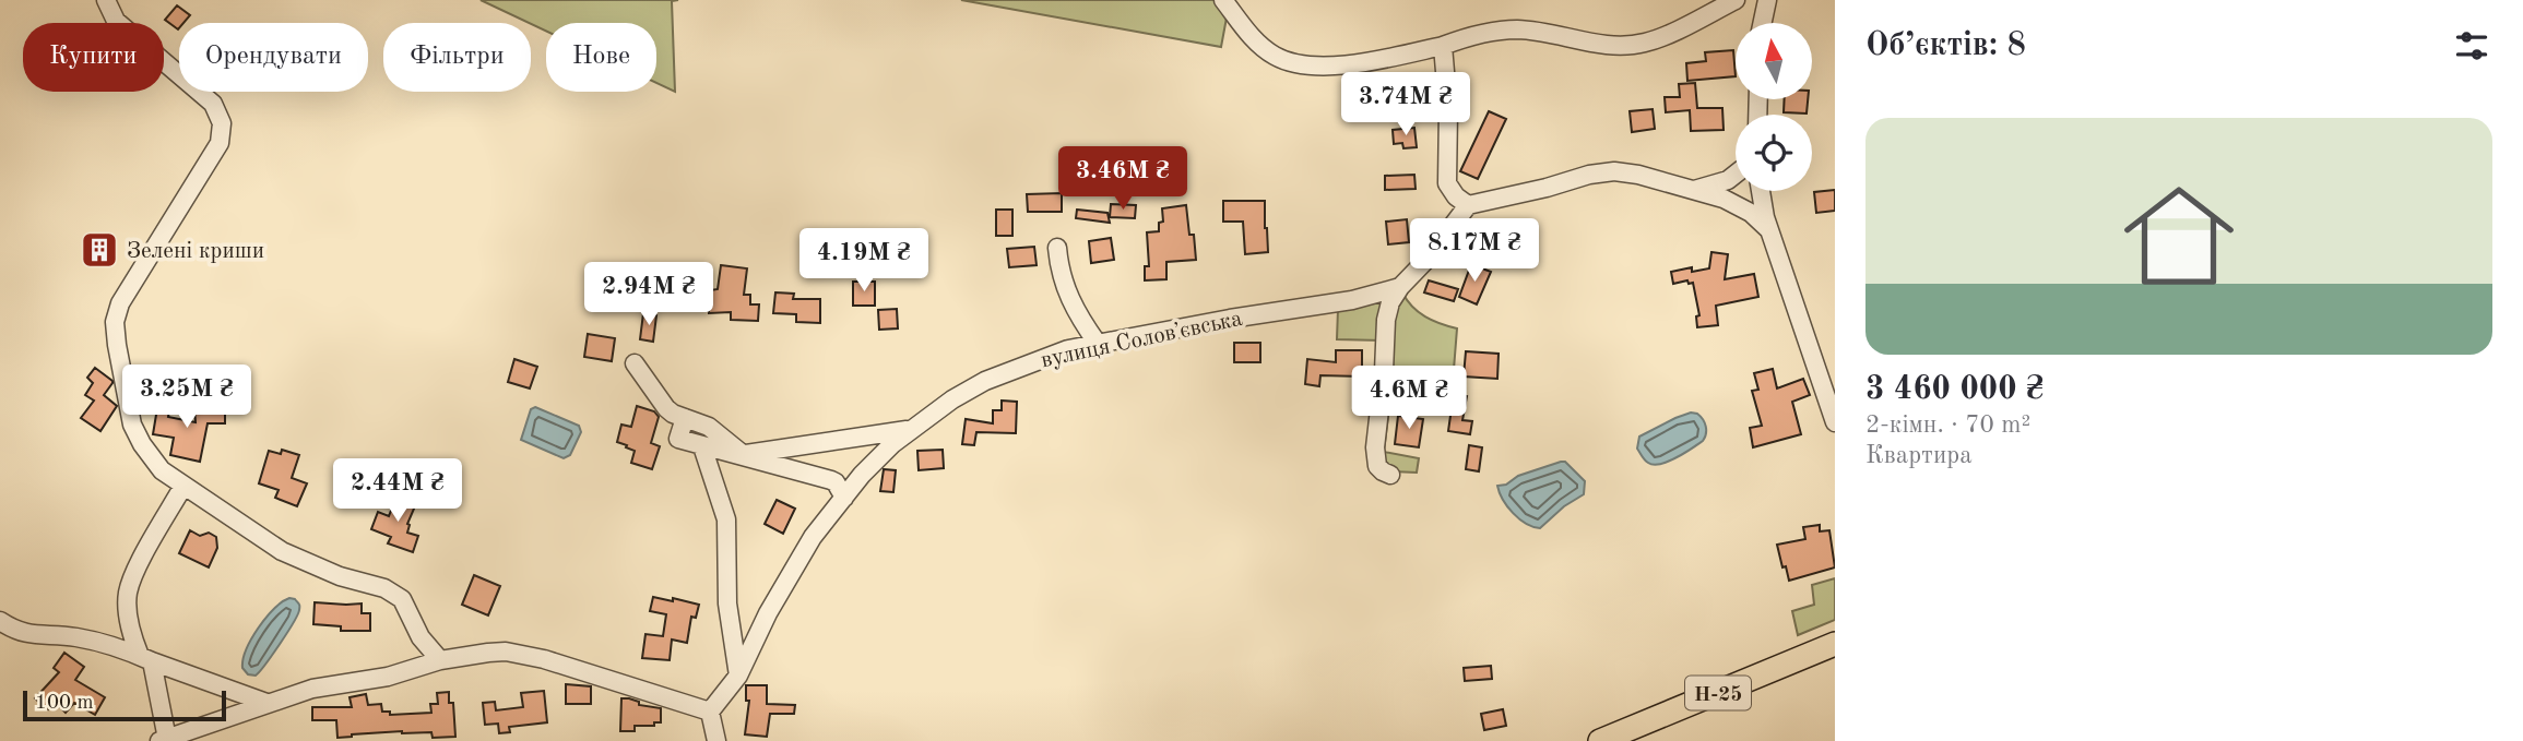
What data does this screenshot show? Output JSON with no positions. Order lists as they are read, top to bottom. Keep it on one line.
{"streets":{"main road":["Н-25"],"street":["вулиця Соловʼєвська"]},"places":{"building":["Зелені криши"]},"scale_bar":"100 m","north":"top","page":{"heading":"Об’єктів: 8","chip":["Купити","Орендувати","Фільтри","Нове"],"price":["3.74M ₴","3.46M ₴","8.17M ₴","4.19M ₴","2.94M ₴","3.25M ₴","4.6M ₴","2.44M ₴"],"list":[{"name":"3 460 000 ₴","note":"2-кімн. · 70 m² · Квартира"}],"scale":"100 m"}}
